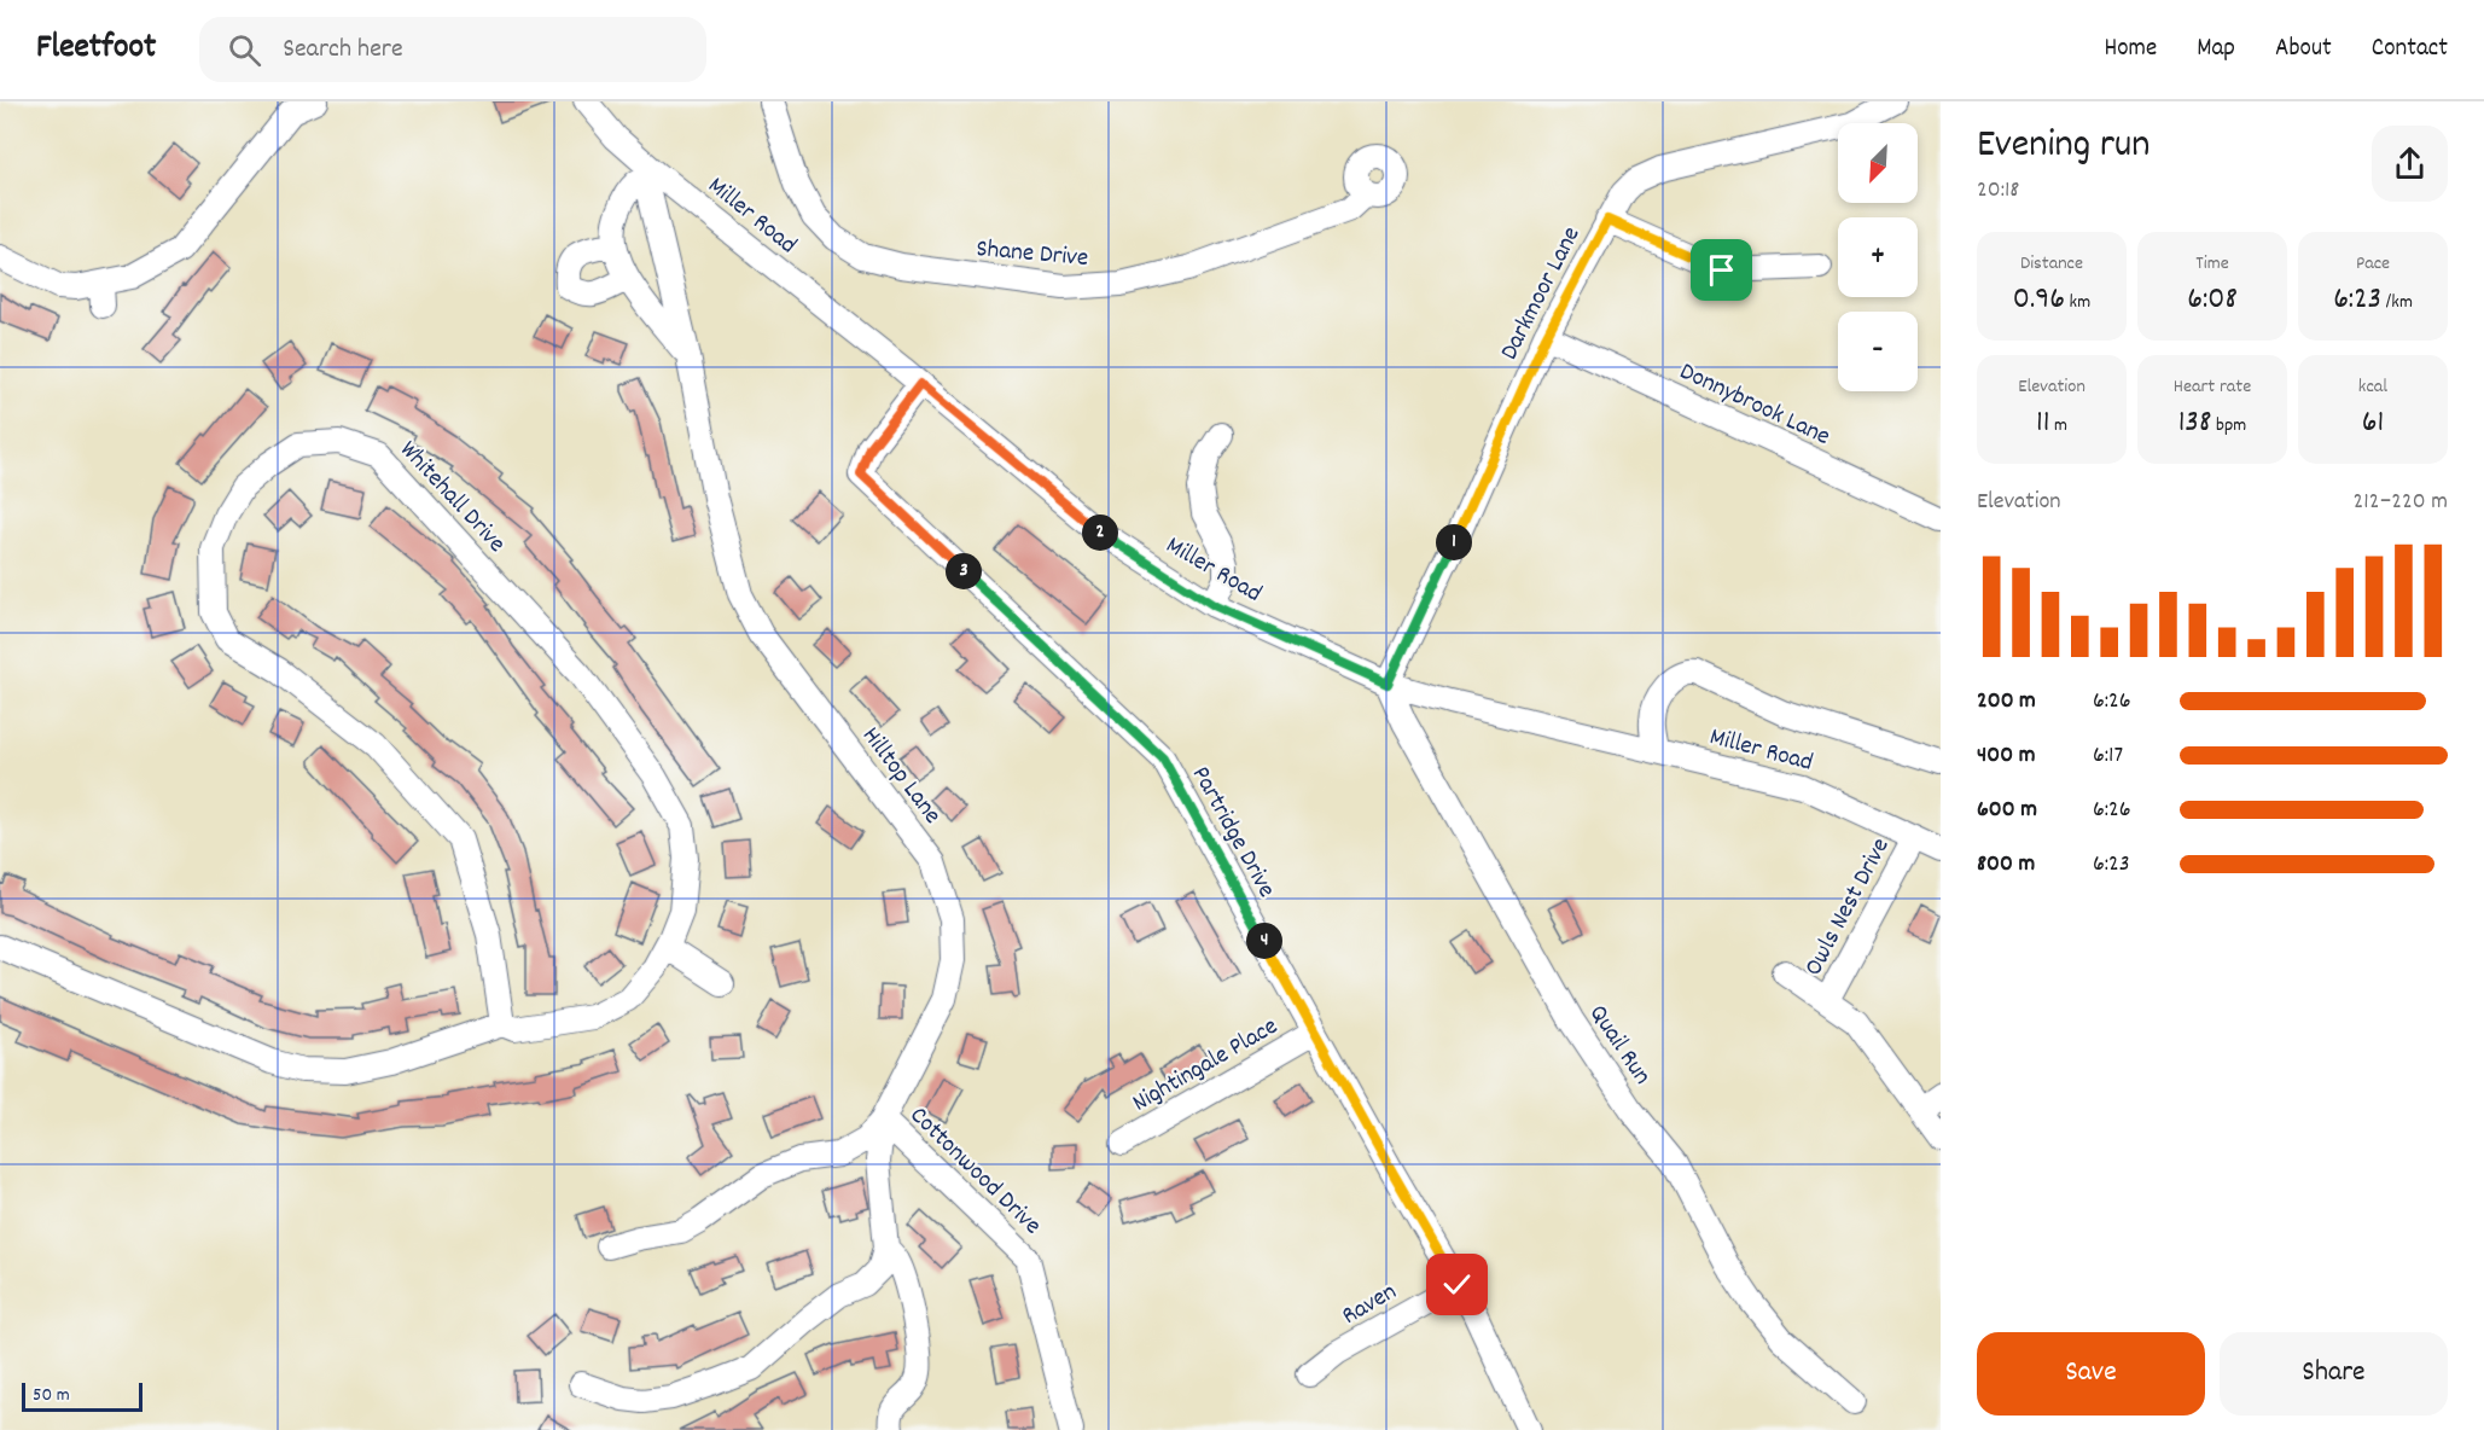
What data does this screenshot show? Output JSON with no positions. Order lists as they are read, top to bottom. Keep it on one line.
{"streets":{"street":["Miller Road","Shane Drive","Darkmoor Lane","Donnybrook Lane","Whitehall Drive","Hilltop Lane","Partridge Drive","Owls Nest Drive","Quail Run","Nightingale Place","Cottonwood Drive","Raven"]},"crossings":[["Miller Road","Darkmoor Lane"],["Miller Road","Hilltop Lane"],["Miller Road","Partridge Drive"],["Miller Road","Owls Nest Drive"],["Miller Road","Quail Run"],["Darkmoor Lane","Donnybrook Lane"],["Darkmoor Lane","Quail Run"],["Hilltop Lane","Cottonwood Drive"],["Partridge Drive","Nightingale Place"],["Partridge Drive","Raven"]],"scale_bar":"50 m","north":"bottom left","page":{"header":"Fleetfoot","search":"Search here","nav":["Home","Map","About","Contact"],"heading":["Evening run","20:18"],"map_buttons":["+","−"],"stats":[["Distance","0.96 km"],["Time","6:08"],["Pace","6:23 /km"],["Elevation","11 m"],["Heart rate","138 bpm"],["kcal","61"]],"chart":["Elevation","212–220 m"],"pins":["2","1","3","4"],"list":[{"name":"200 m","note":"6:26"},{"name":"400 m","note":"6:17"},{"name":"600 m","note":"6:26"},{"name":"800 m","note":"6:23"}],"buttons":["Save","Share"],"scale":"50 m"}}
